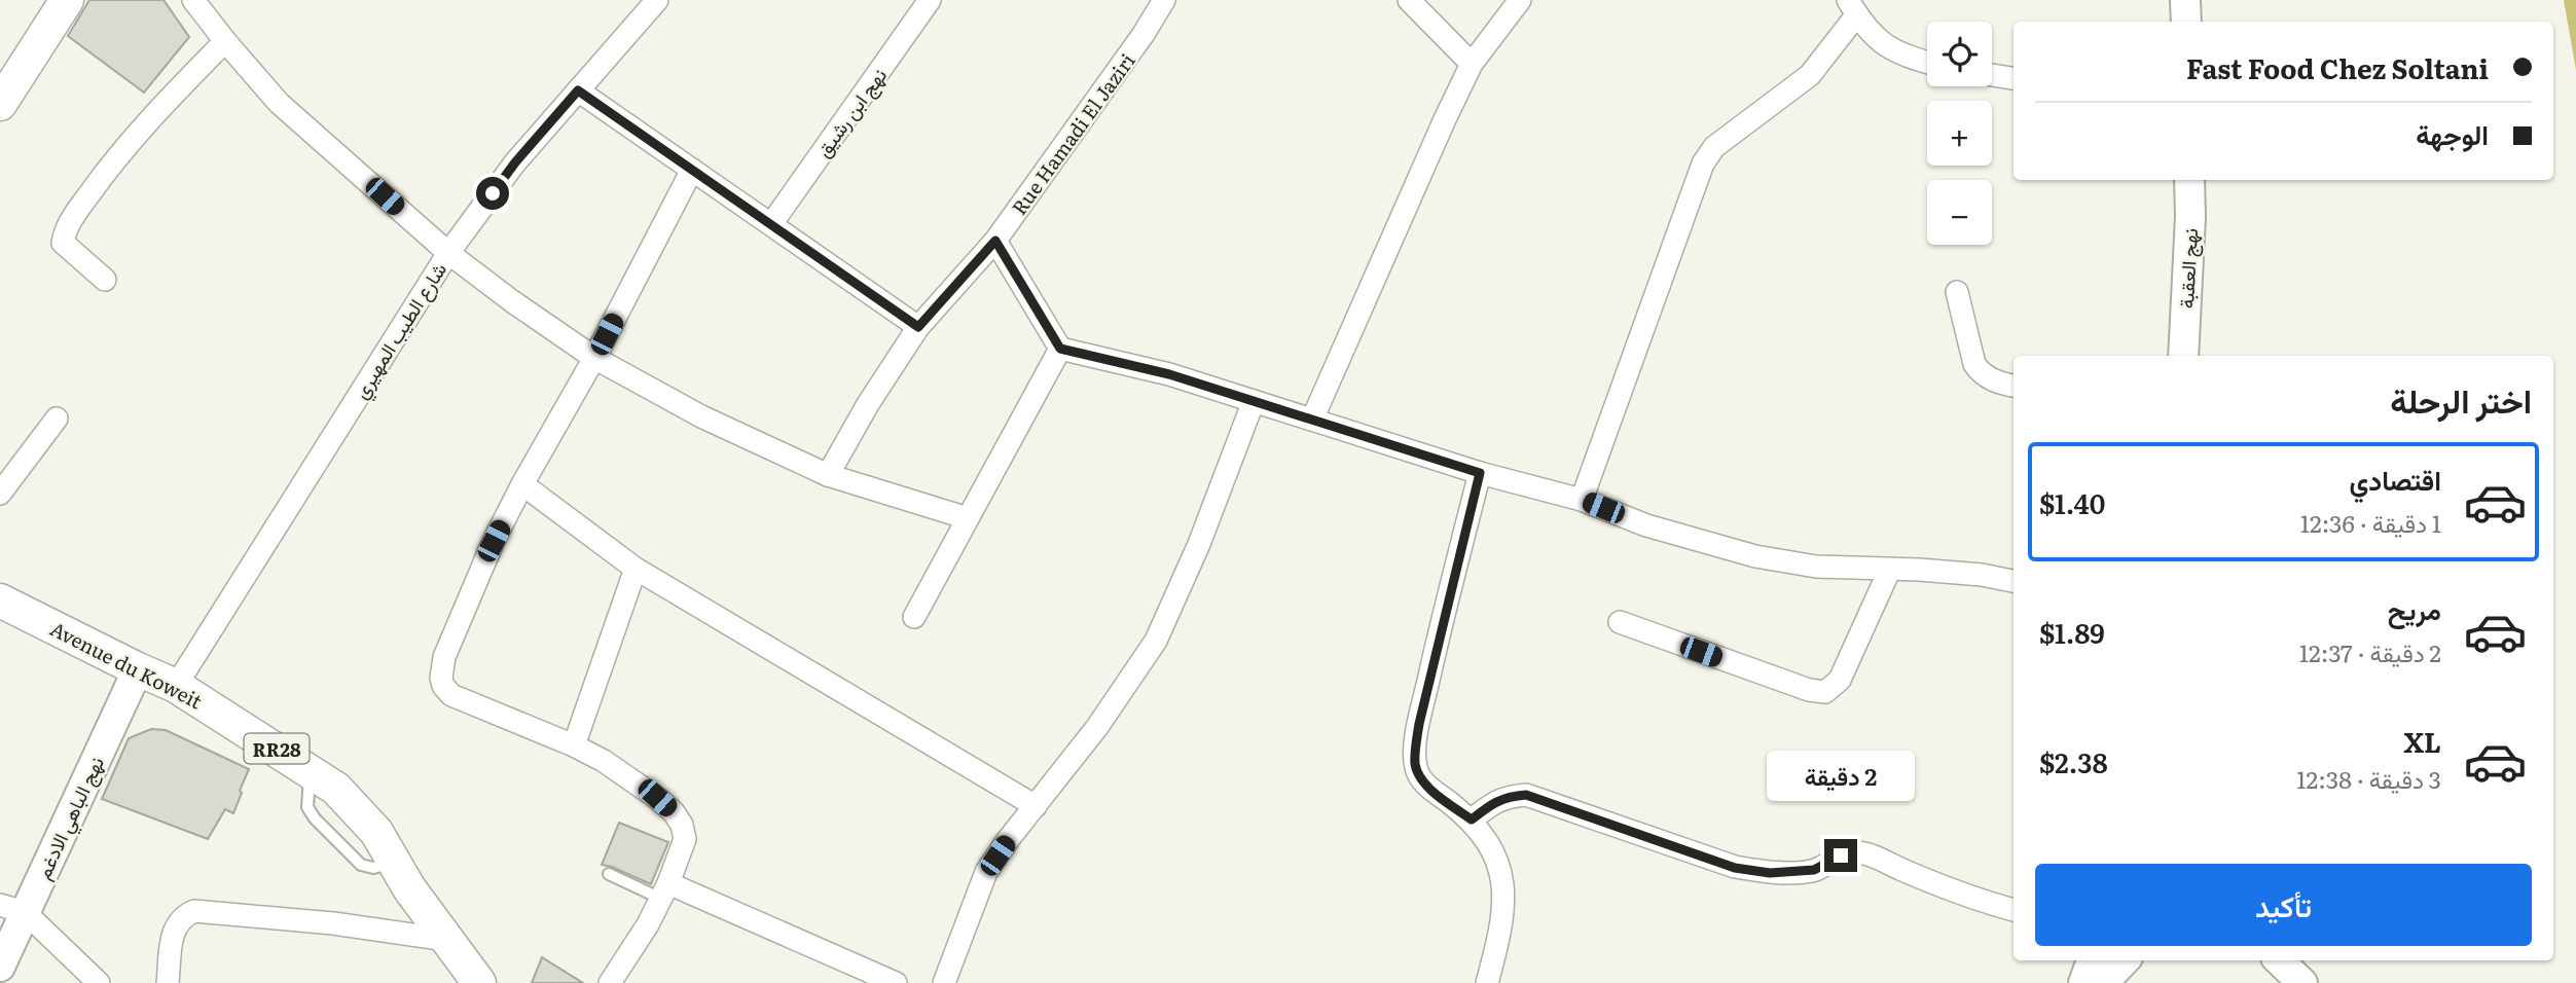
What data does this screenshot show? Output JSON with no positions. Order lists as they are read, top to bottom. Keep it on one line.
{"streets":{"main road":["نهج العقبة","Avenue du Koweit","RR28","نهج الباهي الادغم"],"street":["نهج ابن رشيق","Rue Hamadi El Jaziri","شارع الطيب المهيري"]},"crossings":[["شارع الطيب المهيري","Avenue du Koweit"],["Avenue du Koweit","نهج الباهي الادغم"]],"page":{"map_buttons":["+","−"],"banner":["Fast Food Chez Soltani","الوجهة"],"heading":"اختر الرحلة","list":[{"name":"اقتصادي","note":"1 دقيقة · 12:36","value":"$1.40"},{"name":"مريح","note":"2 دقيقة · 12:37","value":"$1.89"},{"name":"XL","note":"3 دقيقة · 12:38","value":"$2.38"}],"bubble":"2 دقيقة","buttons":"تأكيد"}}
